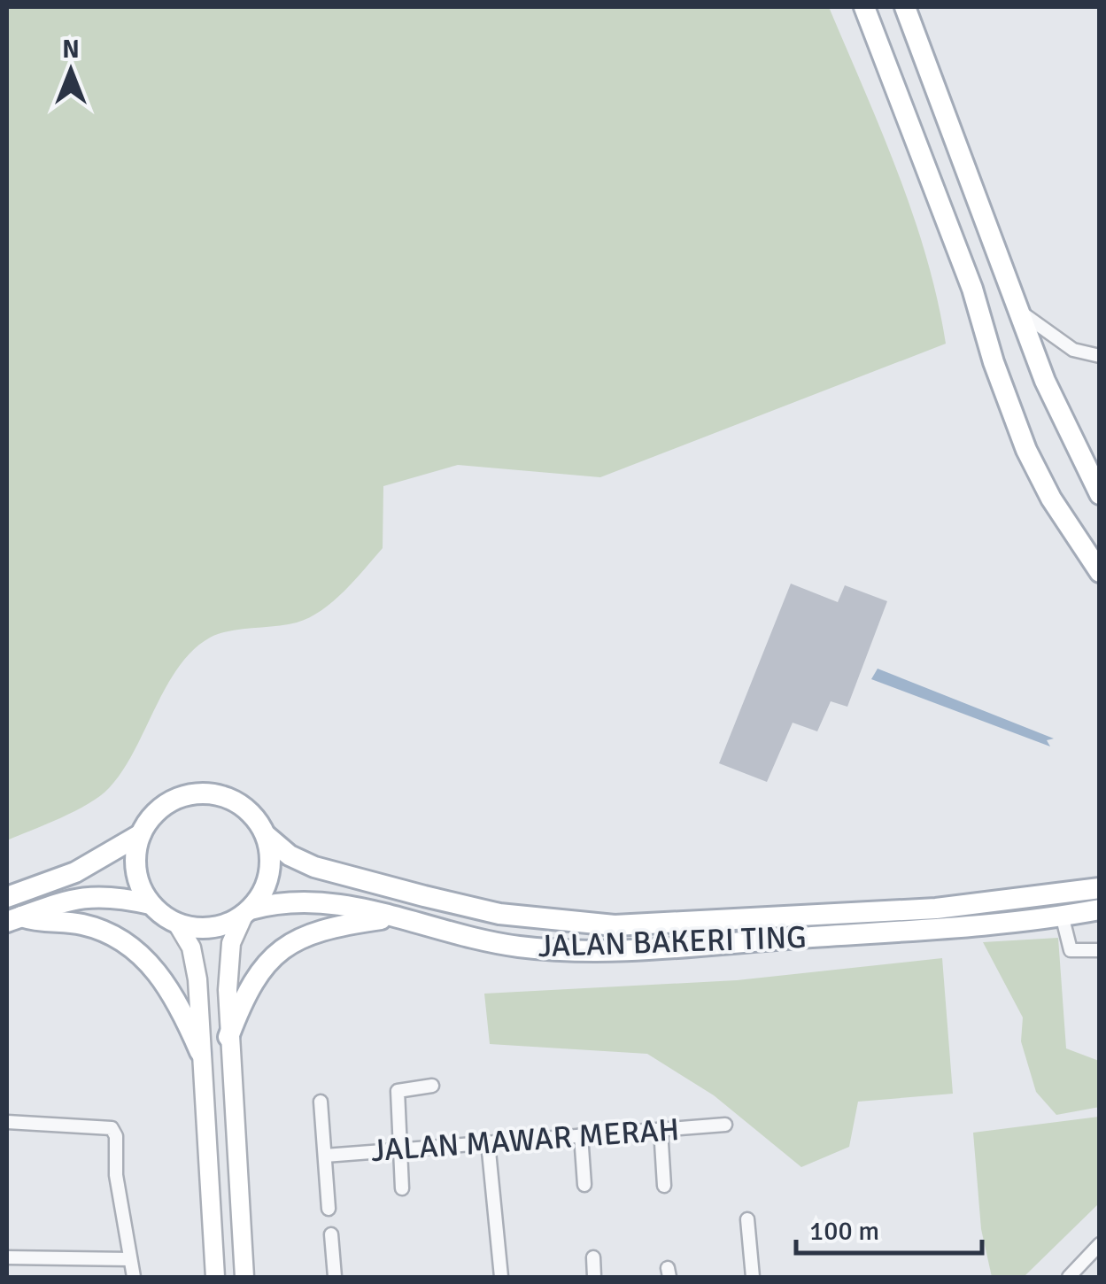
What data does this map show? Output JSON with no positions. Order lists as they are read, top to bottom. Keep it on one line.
{"streets":{"main road":["JALAN BAKERI TING"],"street":["JALAN MAWAR MERAH"]},"scale_bar":"100 m","north":"top"}
